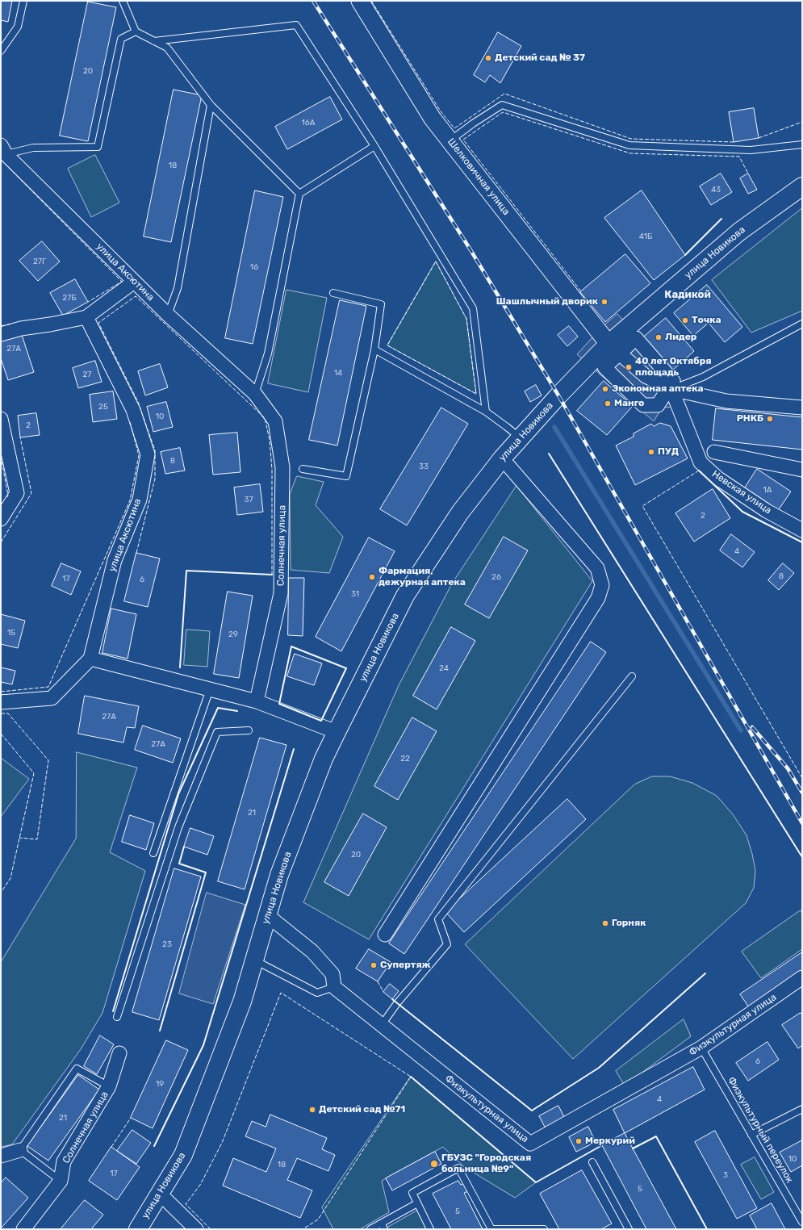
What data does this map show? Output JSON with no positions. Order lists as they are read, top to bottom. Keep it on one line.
{"streets":{"main road":["улица Новикова"],"street":["Шелковичная улица","улица Аксютина","Невская улица","Солнечная улица","Физкультурная улица"],"lane":["Физкультурный переулок"]},"crossings":[["Шелковичная улица","улица Новикова"],["улица Аксютина","Солнечная улица"],["Физкультурная улица","Физкультурный переулок"]],"districts":["Кадикой"],"places":["Детский сад № 37","Шашлычный дворик","Точка","Лидер","40 лет Октября площадь","Экономная аптека","Манго","РНКБ","ПУД","Фармация, дежурная аптека","Горняк","Супертяж","Детский сад №71","Меркурий","ГБУЗС \"Городская больница №9\""],"house_numbers":["20","16А","18","43","41Б","27Г","16","27Б","27А","14","27","25","10","2","8","33","1А","37","2","4","8","26","17","6","31","15","29","24","27А","27А","22","21","20","23","6","19","4","21","10","18","17","3","5","5"]}
